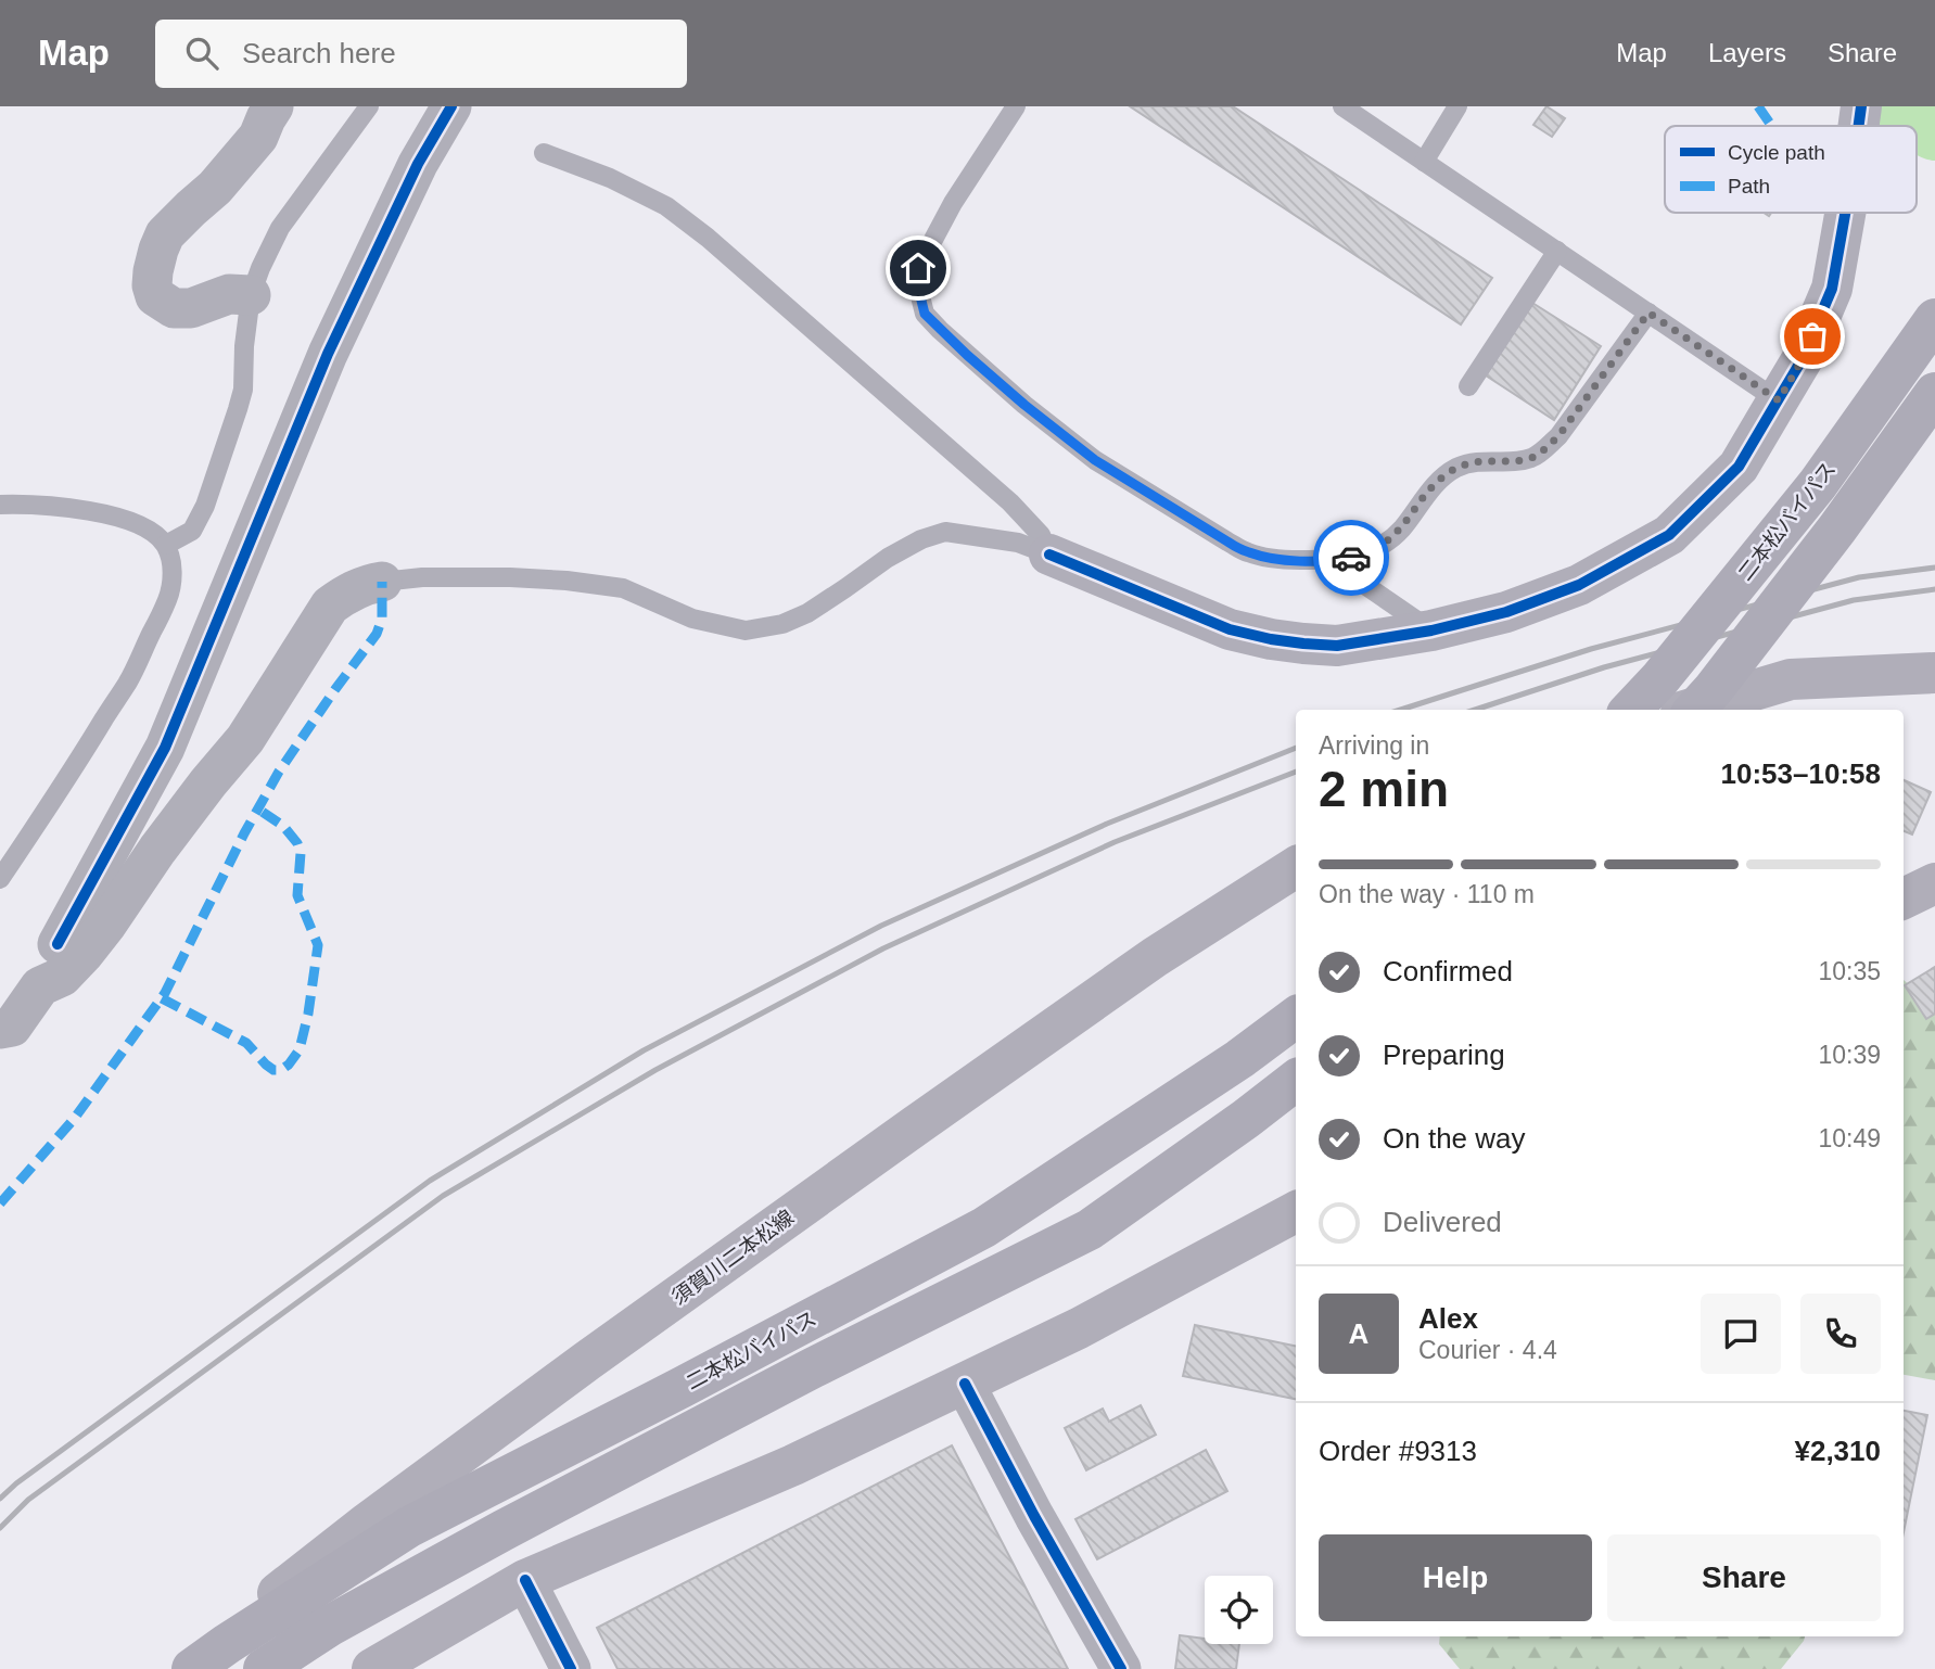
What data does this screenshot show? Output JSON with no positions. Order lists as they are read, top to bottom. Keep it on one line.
{"streets":{"highway":["二本松バイパス"],"main road":["須賀川二本松線"]},"legend":["Cycle path","Path"],"page":{"header":"Map","search":"Search here","nav":["Map","Layers","Share"],"heading":["2 min","Arriving in","10:53–10:58"],"panel":["Alex","Courier · 4.4","Order #9313","¥2,310"],"bar":"On the way · 110 m","list":[["Confirmed","10:35"],["Preparing","10:39"],["On the way","10:49"],"Delivered"],"round":"A","buttons":["Help","Share"]}}
